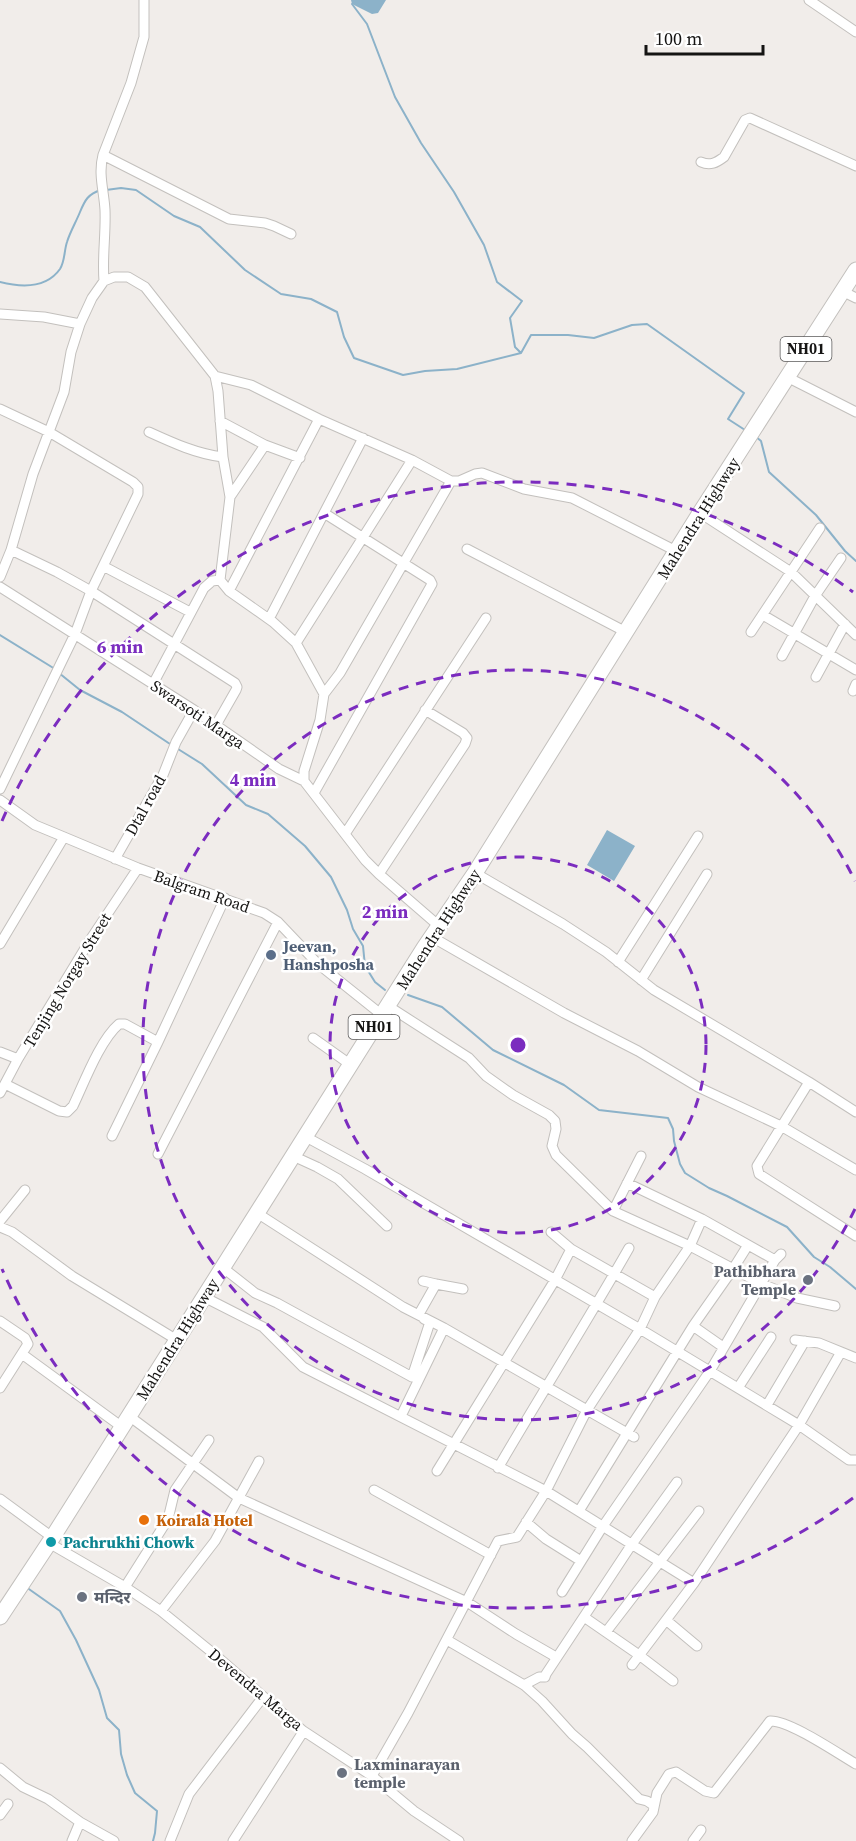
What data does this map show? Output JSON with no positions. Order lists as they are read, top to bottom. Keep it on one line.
{"streets":{"highway":["NH01","Mahendra Highway"],"street":["Swarsoti Marga","Dtal road","Balgram Road","Tenjing Norgay Street","Devendra Marga"]},"crossings":[["Mahendra Highway","Balgram Road"],["Mahendra Highway","Devendra Marga"],["Swarsoti Marga","Dtal road"],["Dtal road","Balgram Road"],["Balgram Road","Tenjing Norgay Street"]],"places":["Jeevan, Hanshposha","Pathibhara Temple","Koirala Hotel","Pachrukhi Chowk","मन्दिर","Laxminarayan temple"],"scale_bar":"100 m","rings":["6 min","4 min","2 min"]}
